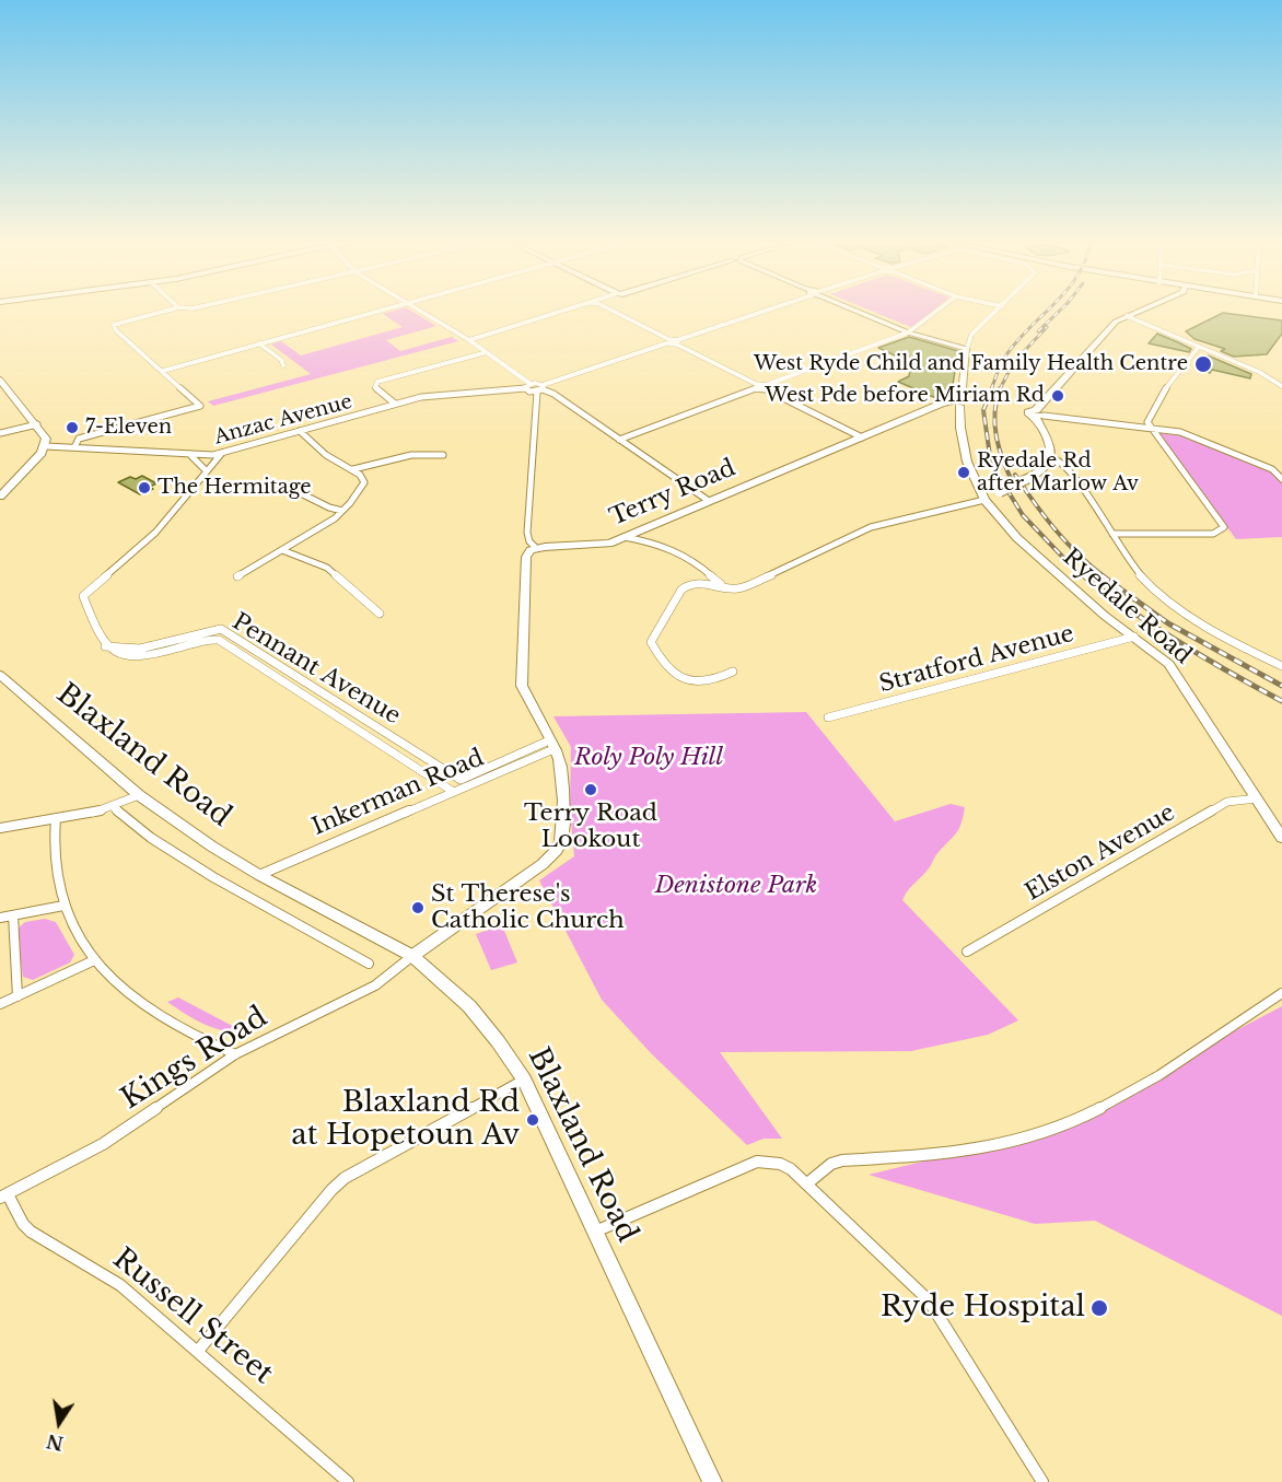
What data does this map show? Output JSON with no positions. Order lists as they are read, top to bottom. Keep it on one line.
{"streets":{"street":["Anzac Avenue","Terry Road","Ryedale Road","Stratford Avenue","Pennant Avenue","Blaxland Road","Inkerman Road","Elston Avenue","Kings Road","Russell Street"]},"crossings":[["Terry Road","Ryedale Road"],["Ryedale Road","Stratford Avenue"],["Ryedale Road","Elston Avenue"],["Pennant Avenue","Inkerman Road"],["Blaxland Road","Inkerman Road"],["Blaxland Road","Kings Road"],["Kings Road","Russell Street"]],"parks":["Roly Poly Hill","Denistone Park"],"places":["West Ryde Child and Family Health Centre","West Pde before Miriam Rd","7-Eleven","Ryedale Rd after Marlow Av","The Hermitage","Terry Road Lookout","St Therese's Catholic Church","Blaxland Rd at Hopetoun Av","Ryde Hospital"],"north":"bottom"}
